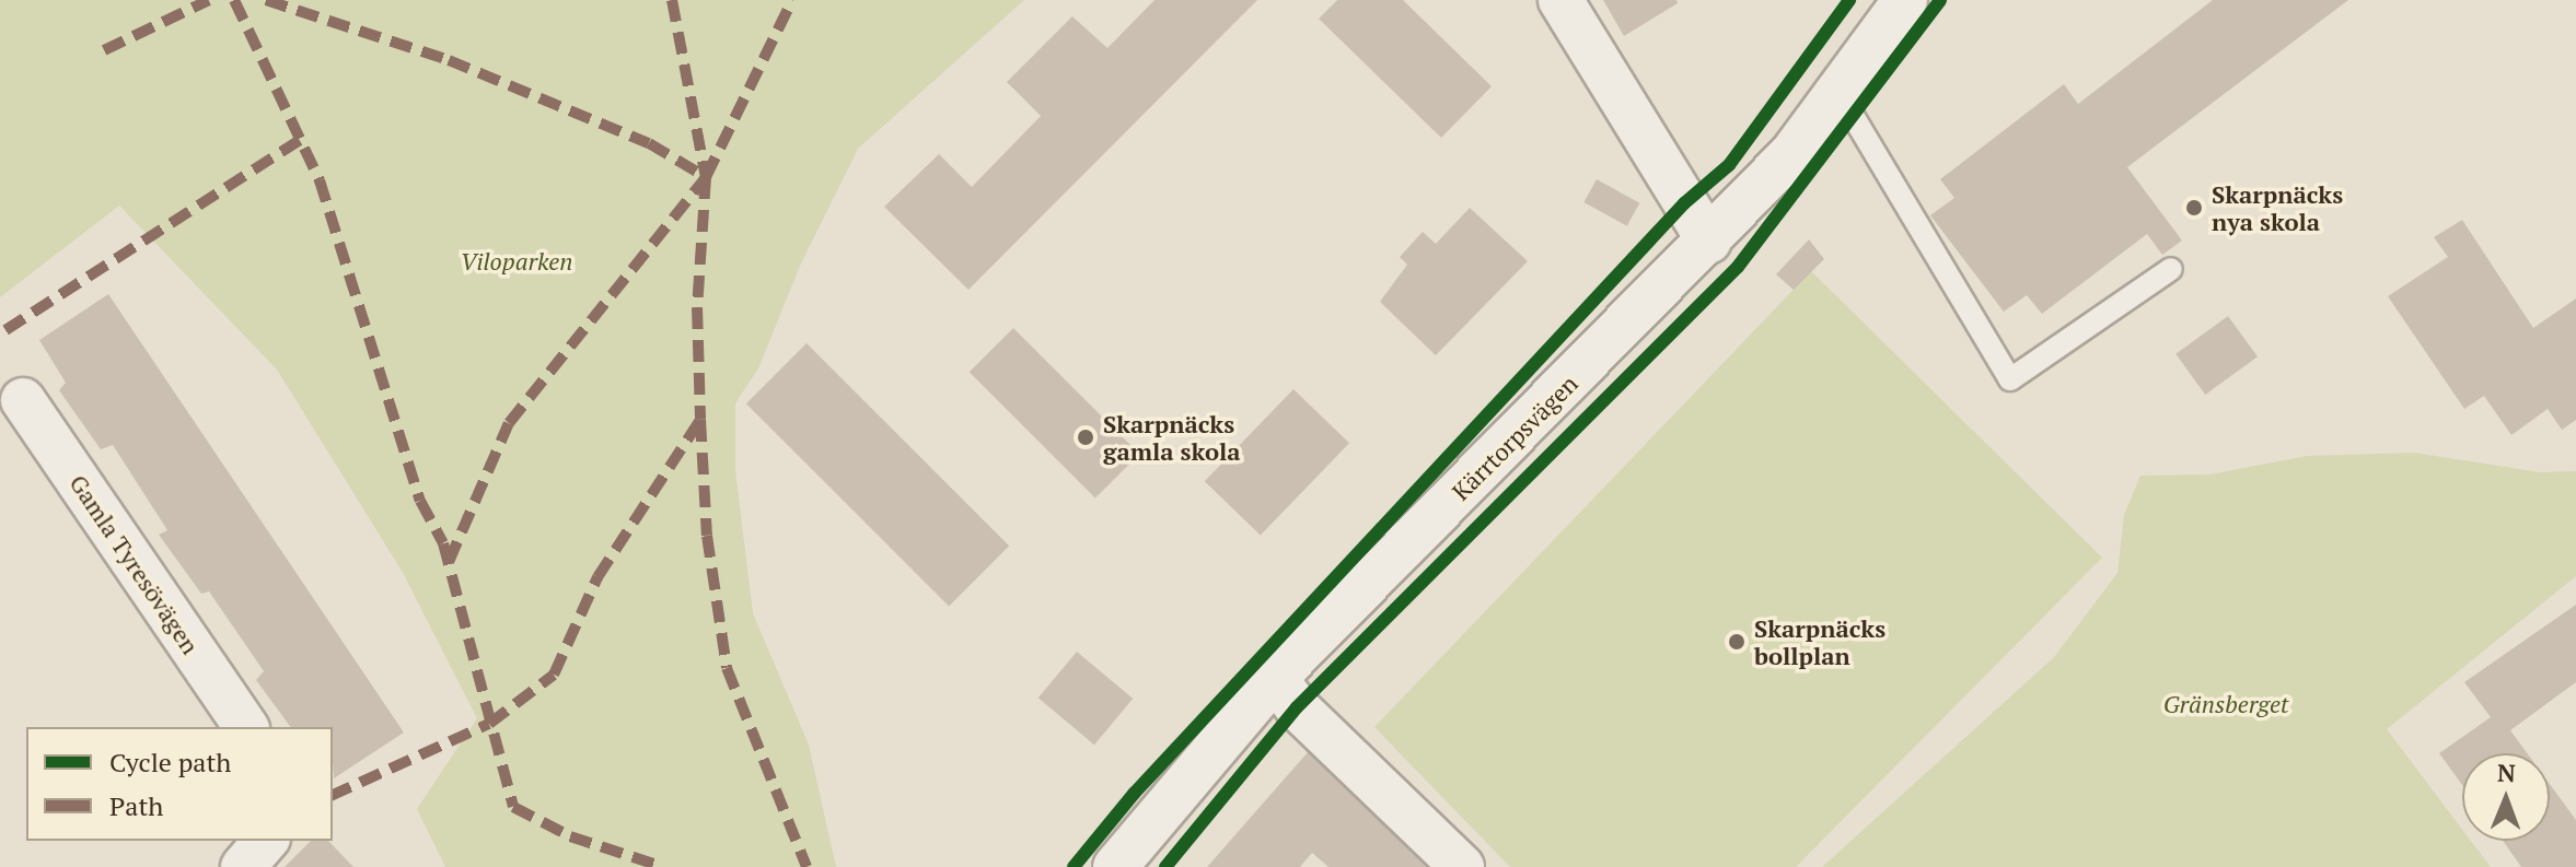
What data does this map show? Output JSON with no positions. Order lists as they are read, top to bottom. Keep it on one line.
{"streets":{"street":["Kärrtorpsvägen","Gamla Tyresövägen"]},"parks":["Viloparken","Gränsberget"],"places":["Skarpnäcks nya skola","Skarpnäcks gamla skola","Skarpnäcks bollplan"],"legend":["Cycle path","Path"],"north":"top"}
